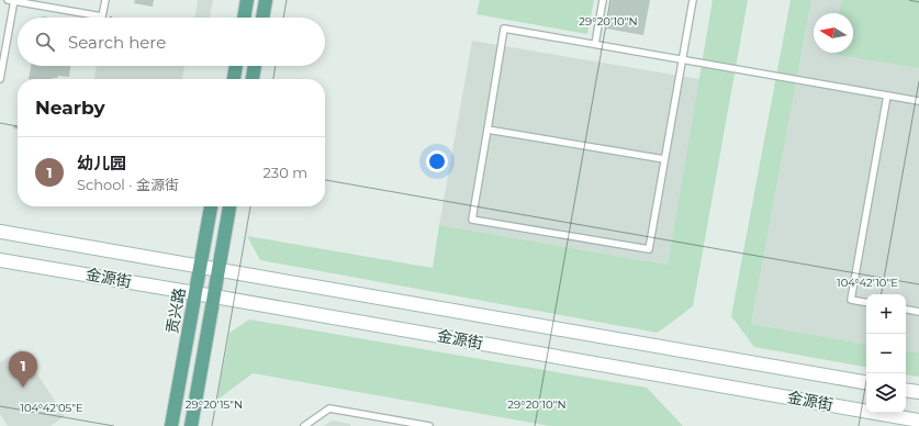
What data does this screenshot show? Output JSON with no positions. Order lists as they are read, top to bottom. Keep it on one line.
{"streets":{"main road":["金源街","贡兴路"]},"crossings":[["金源街","贡兴路"]],"north":"left","page":{"search":"Search here","heading":"Nearby","list":[{"mark":"1","name":"幼儿园","note":"School · 金源街","value":"230 m"}],"map_buttons":["+","−"],"pins":"1"},"coordinates":["29°20'10\"N","104°42'10\"E","29°20'15\"N","104°42'05\"E"]}
